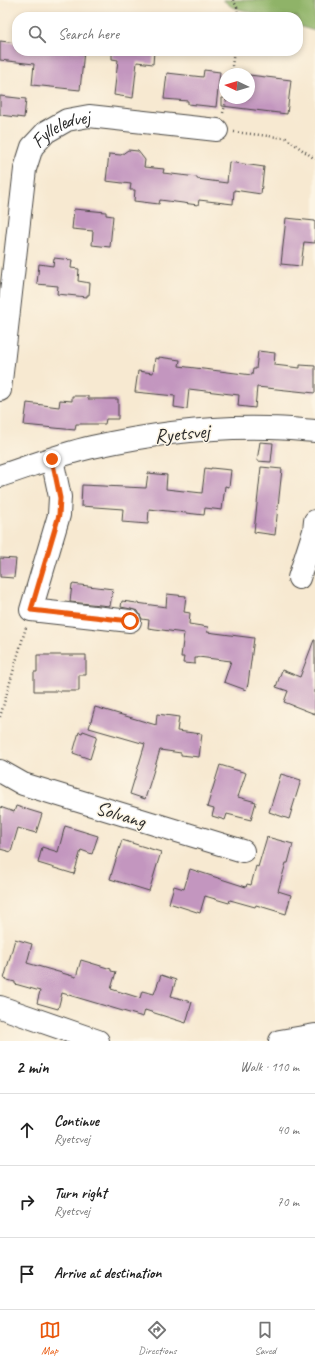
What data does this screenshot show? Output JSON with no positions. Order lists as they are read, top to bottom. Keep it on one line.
{"streets":{"street":["Fylleledvej","Ryetsvej","Solvang"]},"north":"left","page":{"search":"Search here","heading":["2 min","Walk · 110 m"],"list":[["Continue","Ryetsvej","40 m"],["Turn right","Ryetsvej","70 m"],"Arrive at destination"],"nav":["Map","Directions","Saved"]}}
